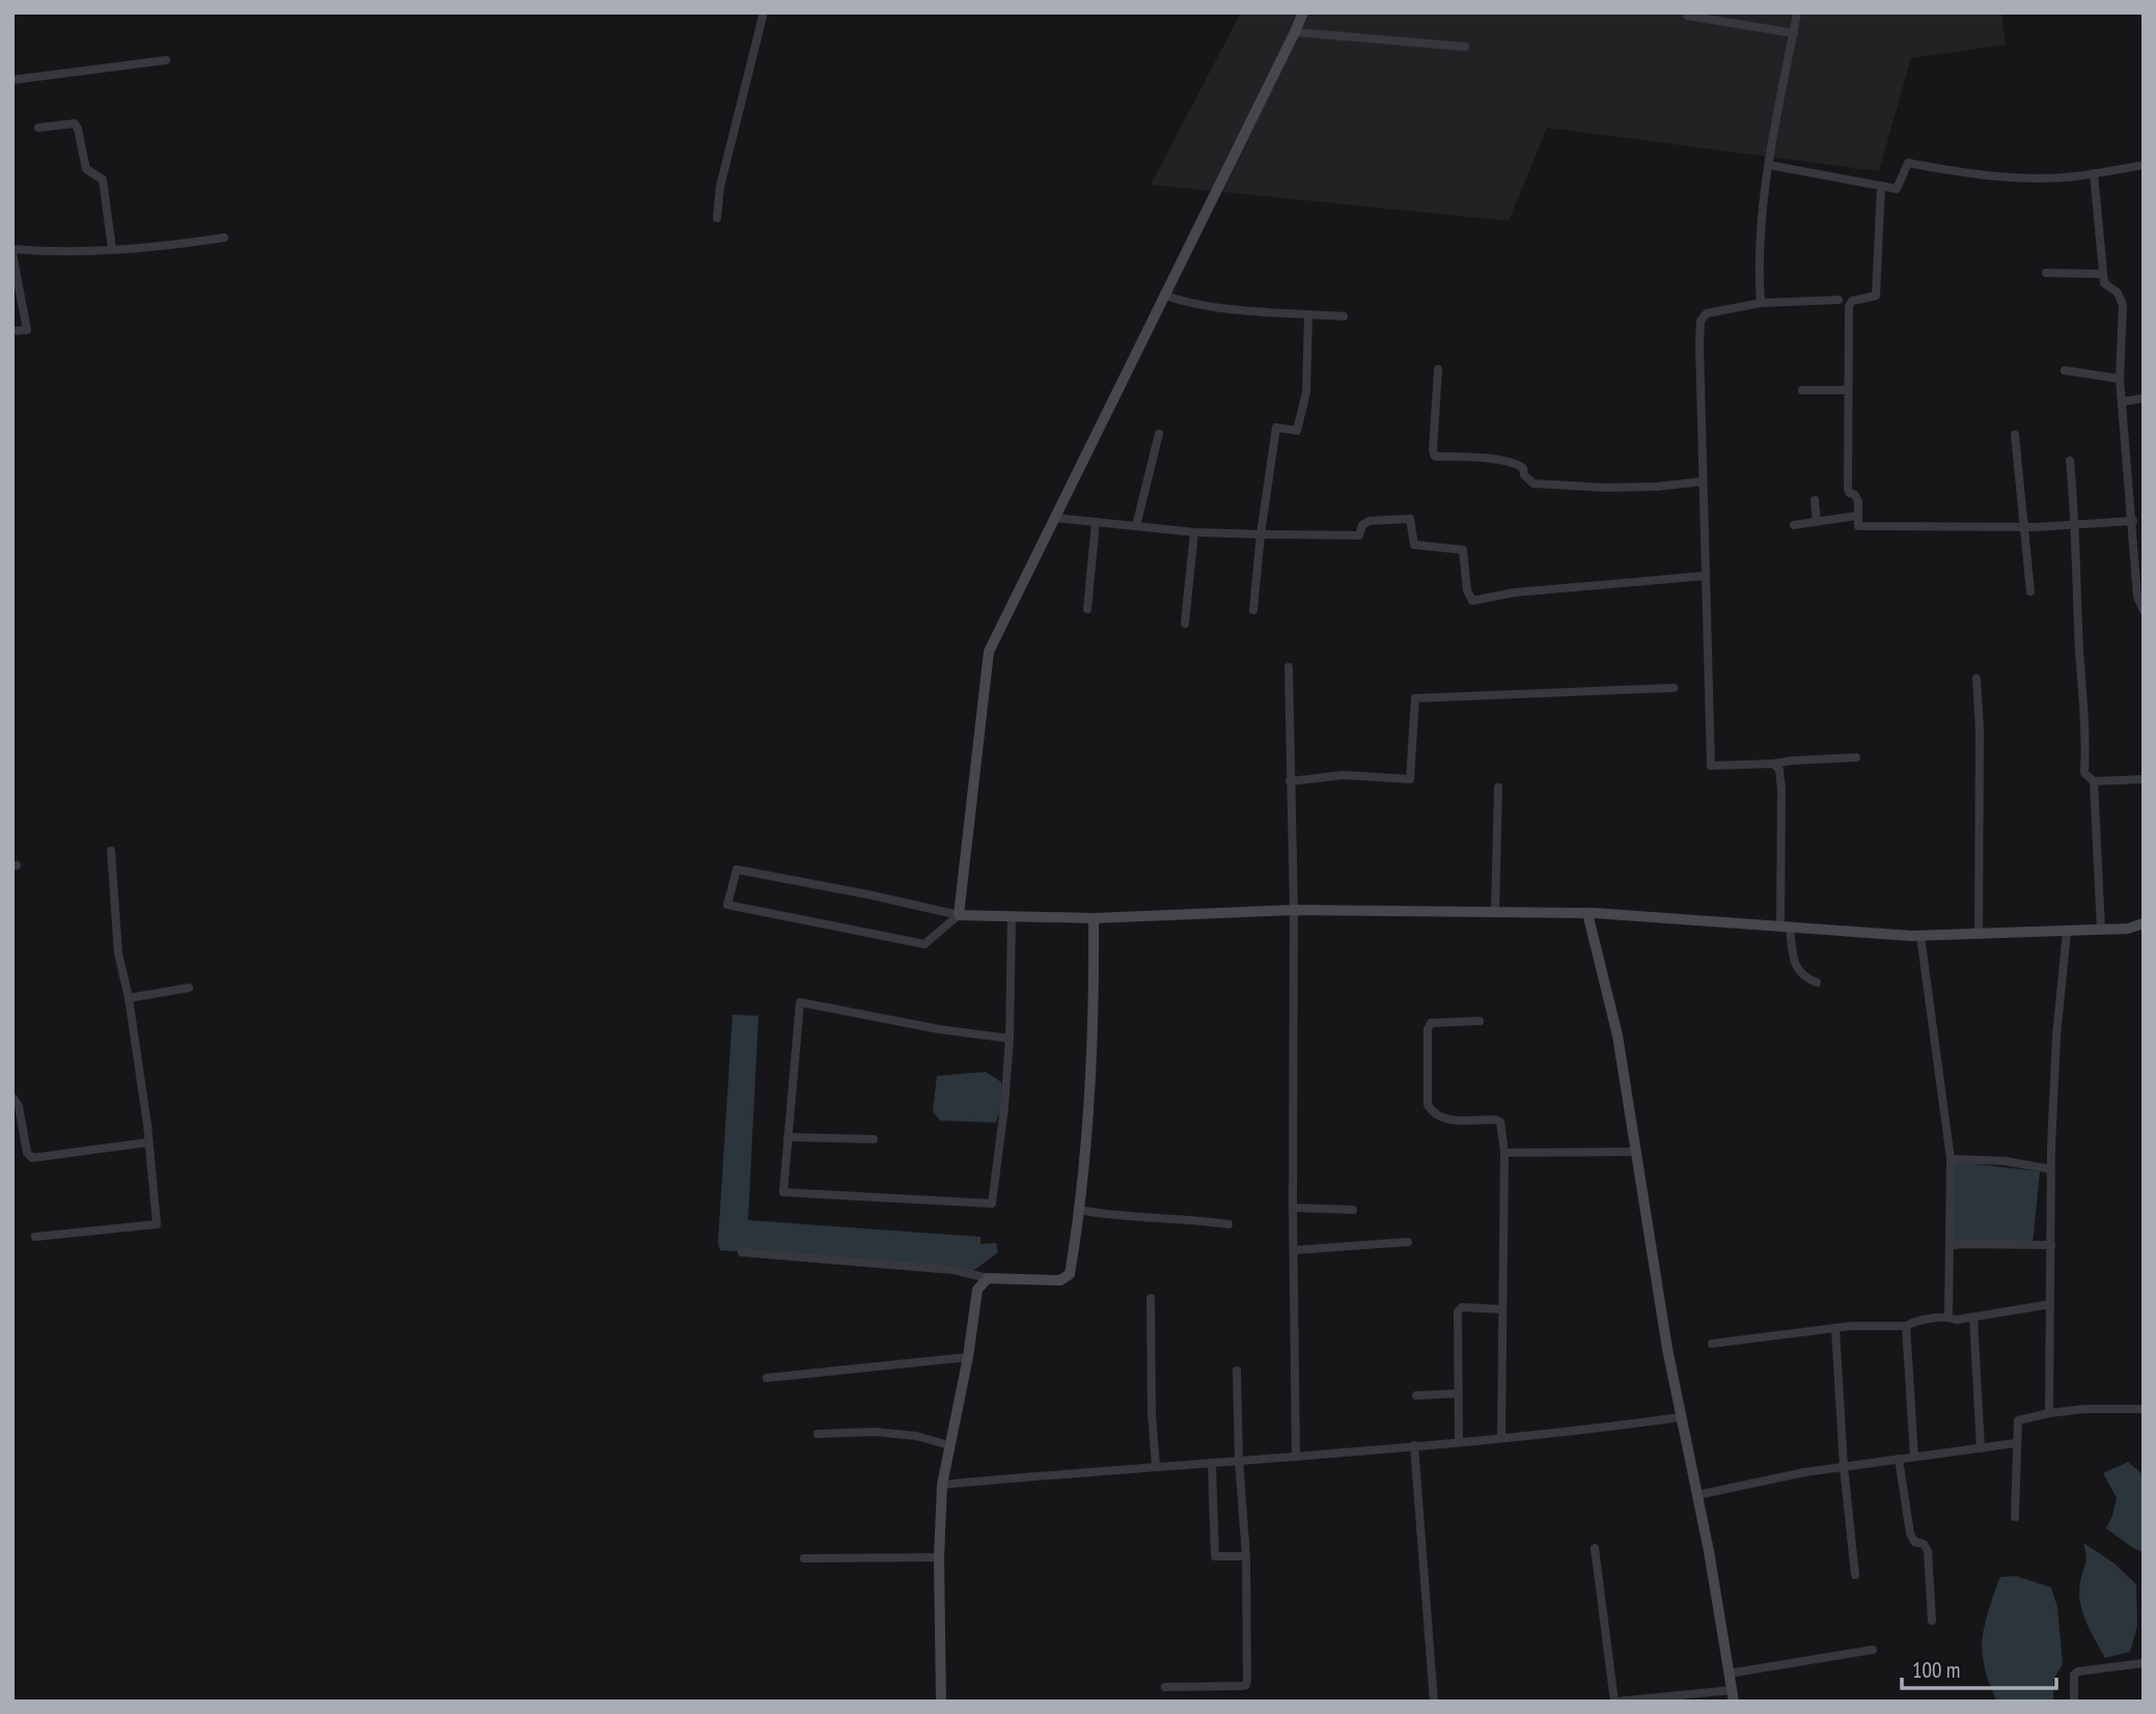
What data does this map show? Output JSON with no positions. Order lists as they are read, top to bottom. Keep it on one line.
{"scale_bar":"100 m"}
